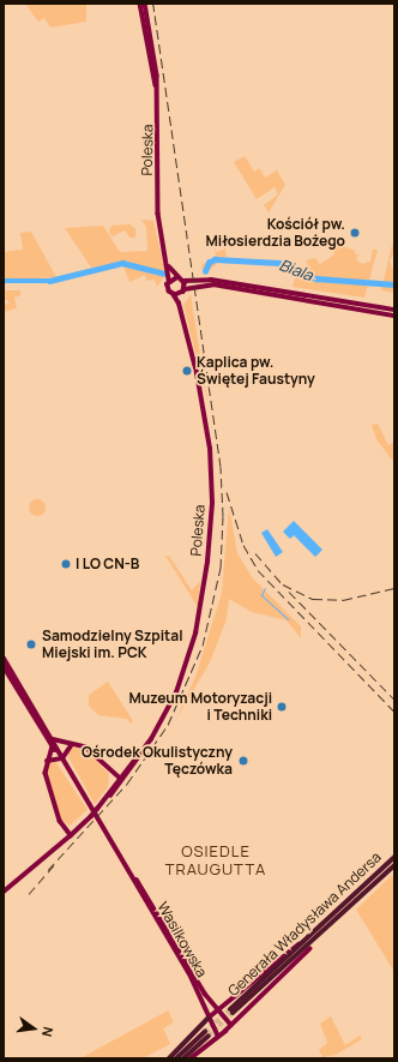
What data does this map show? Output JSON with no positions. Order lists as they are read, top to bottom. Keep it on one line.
{"streets":{"highway":["Generała Władysława Andersa"],"main road":["Poleska","Wasilkowska"]},"districts":["OSIEDLE TRAUGUTTA"],"water":["Biala"],"places":["Kościół pw. Miłosierdzia Bożego","Kaplica pw. Świętej Faustyny","I LO CN-B","Samodzielny Szpital Miejski im. PCK","Muzeum Motoryzacji i Techniki","Ośrodek Okulistyczny Tęczówka"],"north":"right"}
